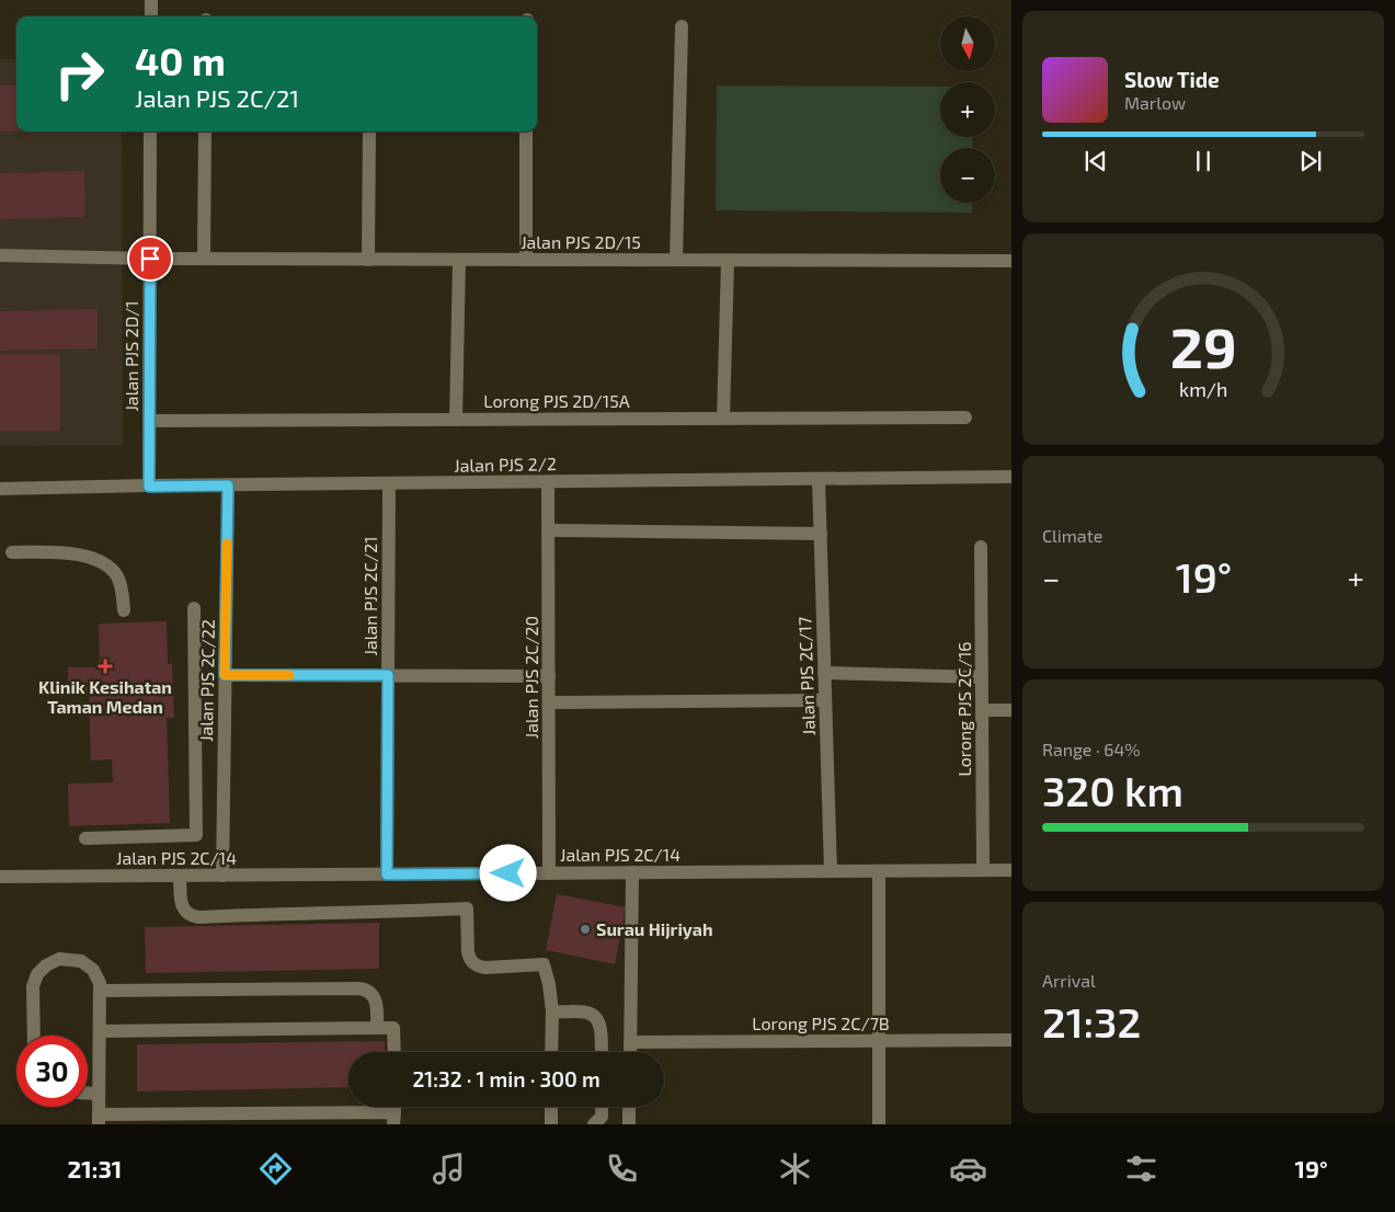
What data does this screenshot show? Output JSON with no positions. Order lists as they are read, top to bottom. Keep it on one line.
{"streets":{"street":["Jalan PJS 2D/15","Jalan PJS 2D/1","Lorong PJS 2D/15A","Jalan PJS 2/2","Jalan PJS 2C/21","Jalan PJS 2C/17","Jalan PJS 2C/20","Jalan PJS 2C/22","Lorong PJS 2C/16","Jalan PJS 2C/14","Lorong PJS 2C/7B"]},"crossings":[["Jalan PJS 2D/15","Jalan PJS 2D/1"],["Jalan PJS 2D/1","Lorong PJS 2D/15A"],["Jalan PJS 2D/1","Jalan PJS 2/2"],["Jalan PJS 2/2","Jalan PJS 2C/21"],["Jalan PJS 2/2","Jalan PJS 2C/17"],["Jalan PJS 2/2","Jalan PJS 2C/20"],["Jalan PJS 2/2","Jalan PJS 2C/22"],["Jalan PJS 2C/21","Jalan PJS 2C/14"],["Jalan PJS 2C/17","Jalan PJS 2C/14"],["Jalan PJS 2C/20","Jalan PJS 2C/14"],["Jalan PJS 2C/22","Jalan PJS 2C/14"],["Lorong PJS 2C/16","Jalan PJS 2C/14"]],"places":{"health":["Klinik Kesihatan Taman Medan"],"other":["Surau Hijriyah"]},"north":"bottom","page":{"map_buttons":["+","−"],"turn":["40 m","Jalan PJS 2C/21"],"song":["Slow Tide","Marlow"],"tile":["Climate",["Range · 64%","320 km"],["Arrival","21:32"]],"heat":["−","19°","+"],"limit":"30","trip":"21:32 · 1 min · 300 m","tabs":["21:31","19°"],"gauge":["29","km/h"]}}
